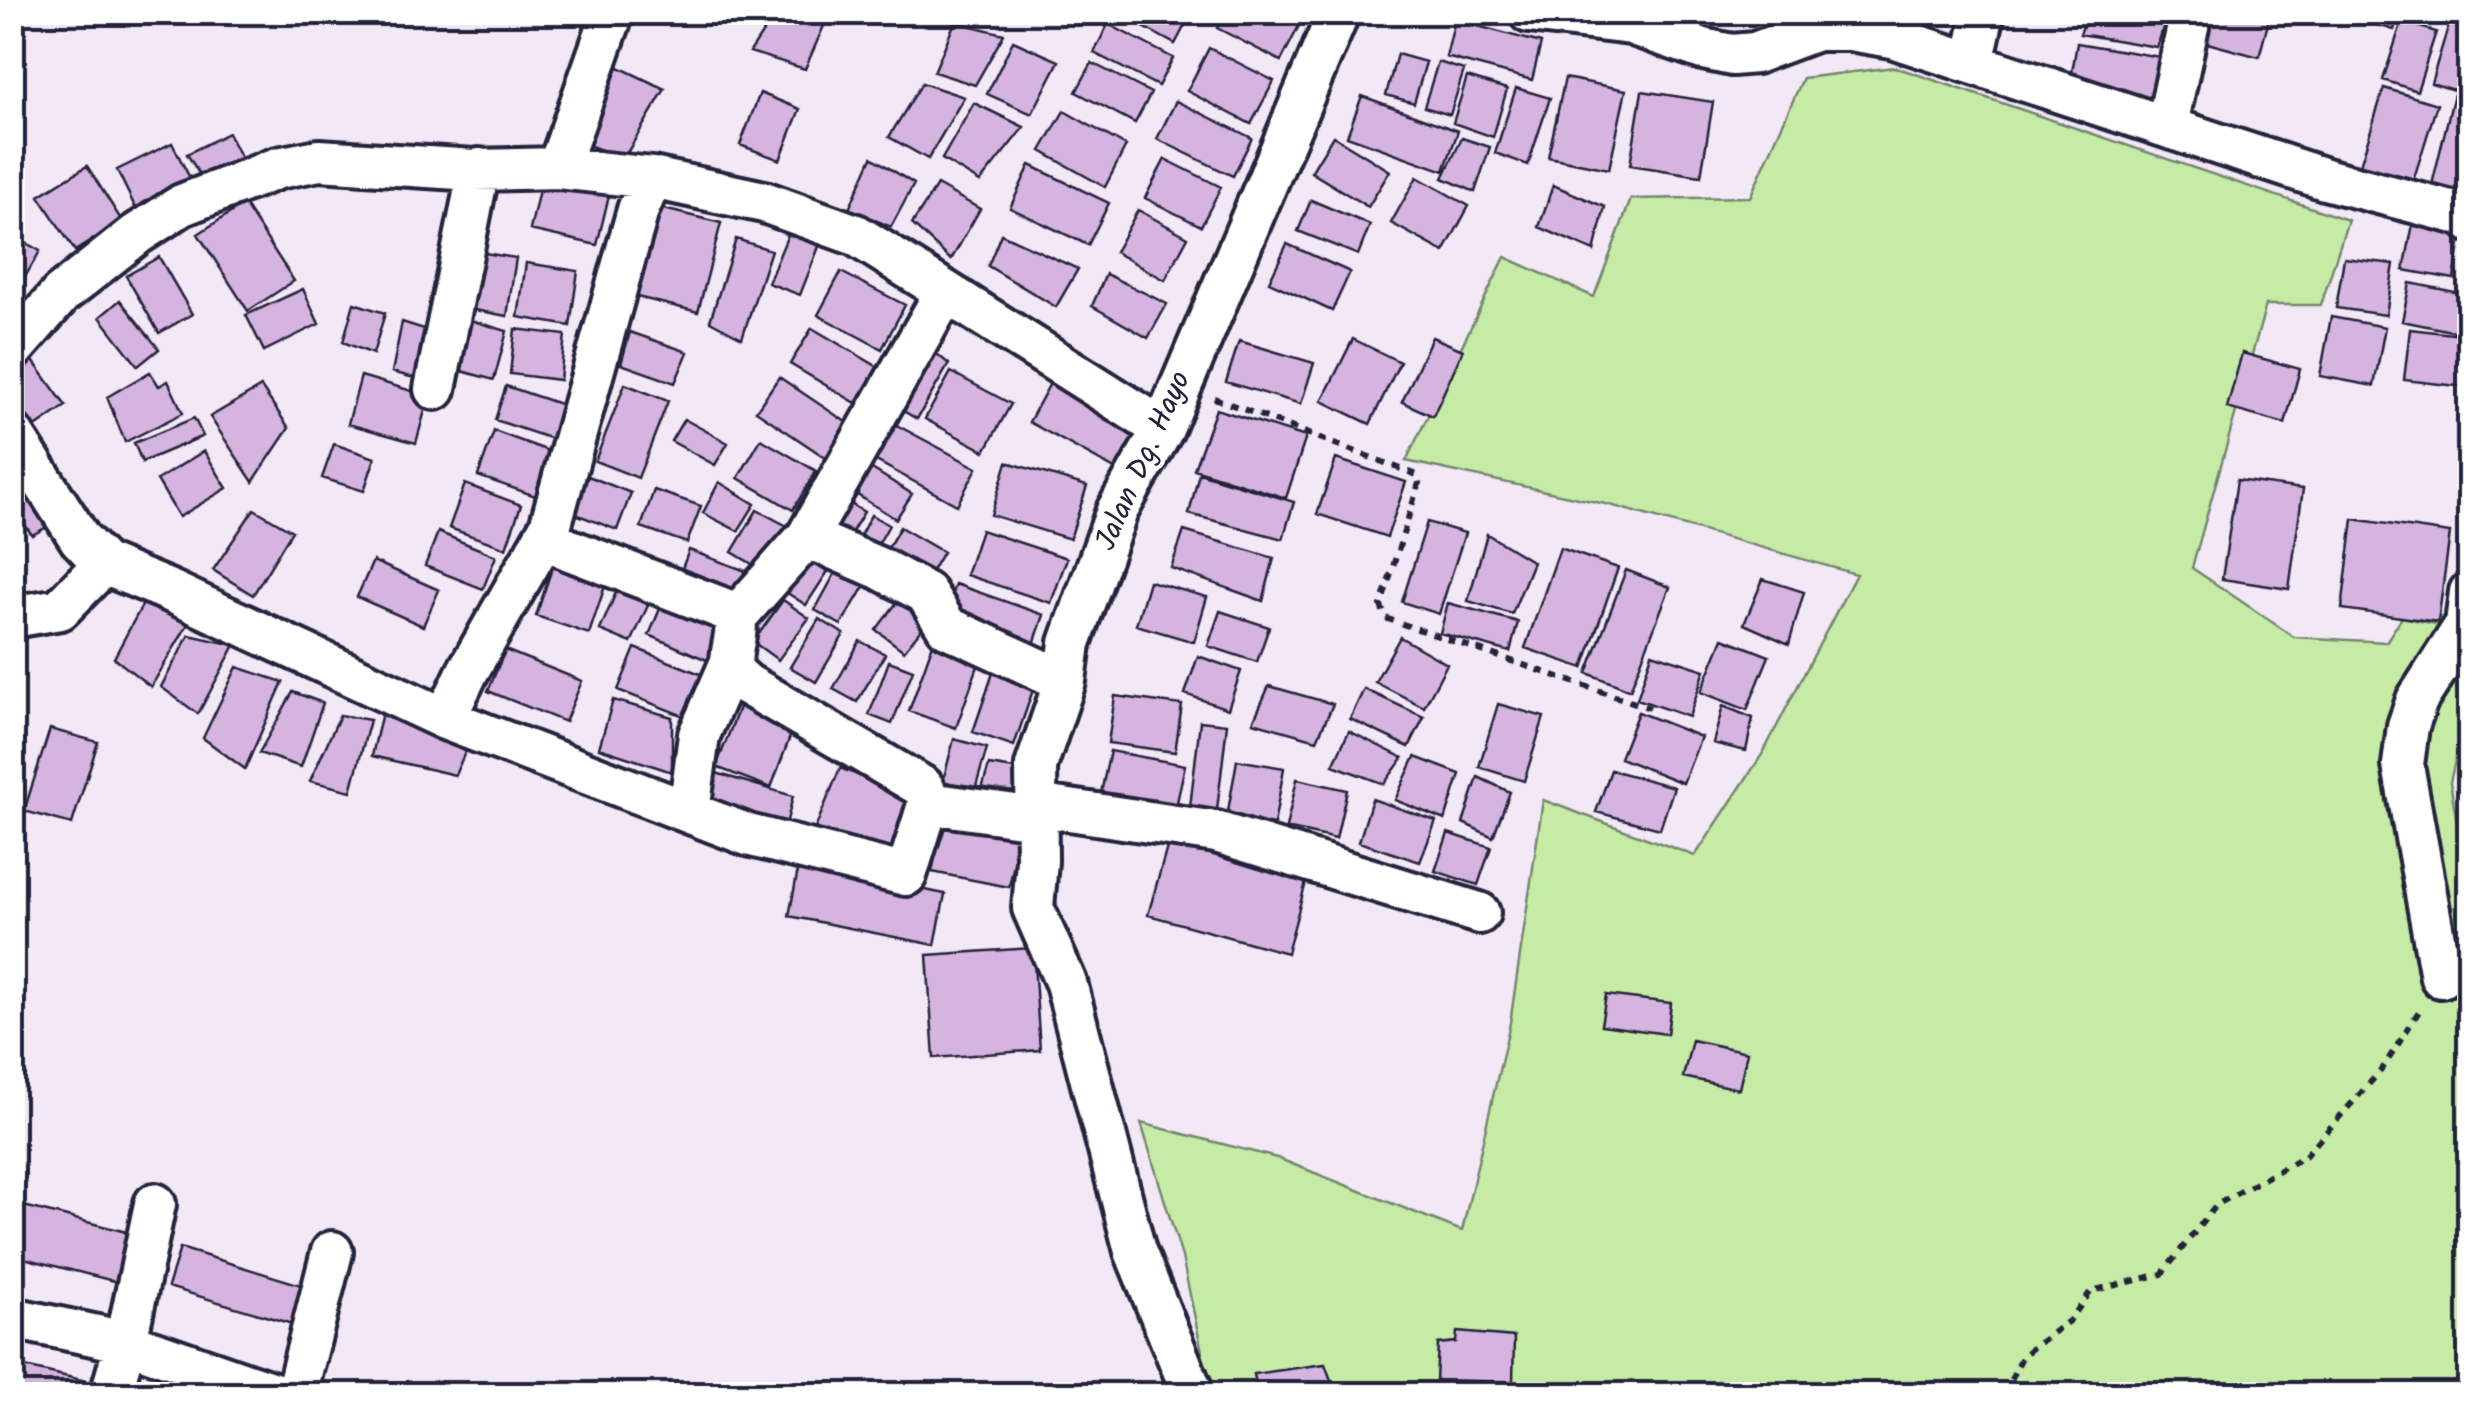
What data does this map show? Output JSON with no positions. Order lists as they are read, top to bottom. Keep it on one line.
{"streets":{"street":["Jalan Dg. Hayo"]}}
